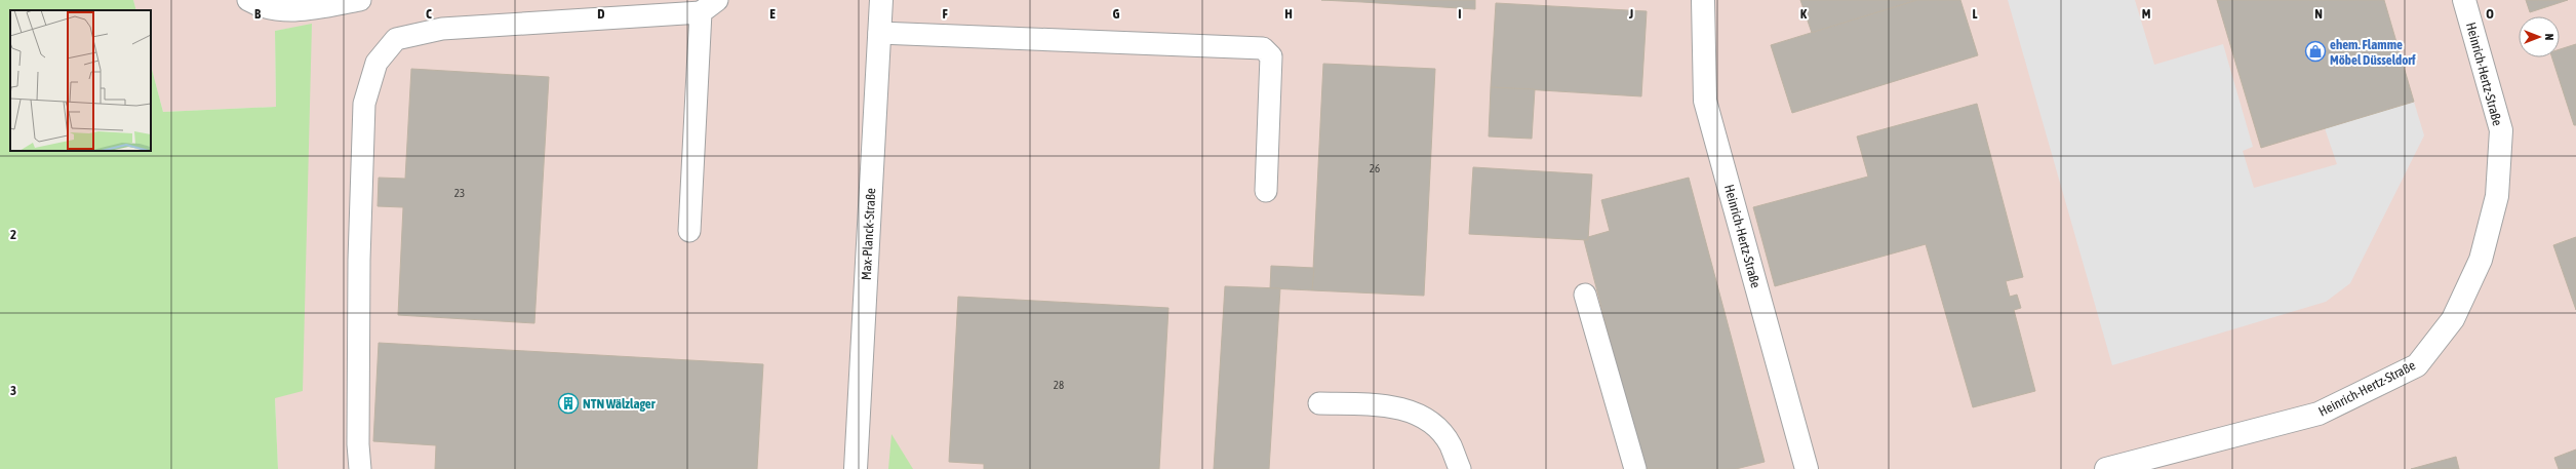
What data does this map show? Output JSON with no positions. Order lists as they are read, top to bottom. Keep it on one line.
{"streets":{"street":["Heinrich-Hertz-Straße","Max-Planck-Straße"]},"places":{"shop":["ehem. Flamme Möbel Düsseldorf"],"building":["NTN Wälzlager"]},"house_numbers":["26","23","28"],"north":"right","grid":{"columns":["B","C","D","E","F","G","H","I","J","K","L","M","N","O"],"rows":["2","3"]}}
